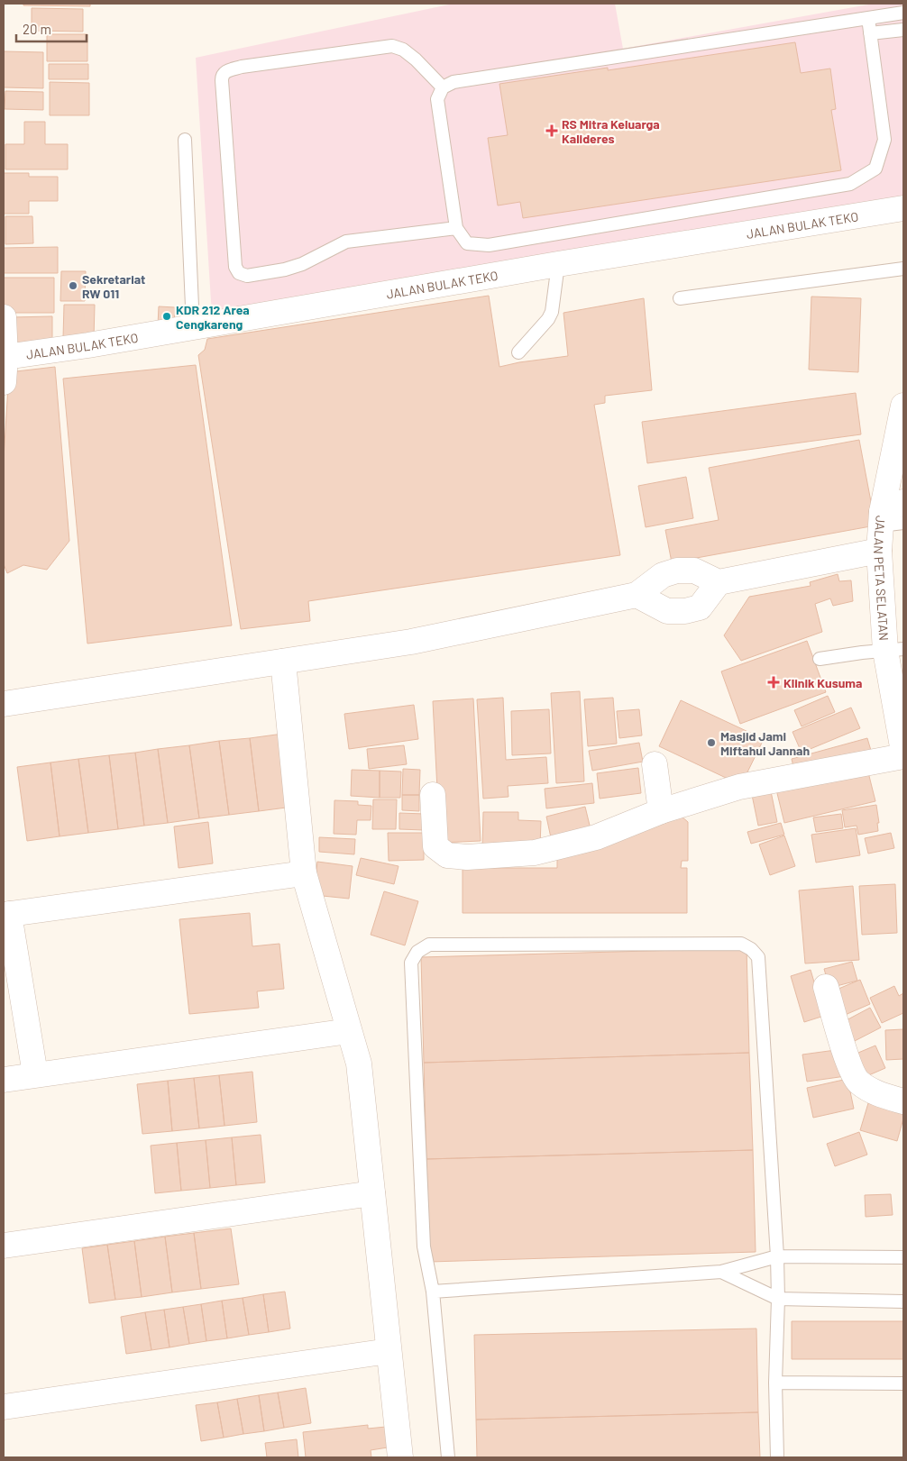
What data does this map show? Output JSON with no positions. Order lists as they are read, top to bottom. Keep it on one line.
{"streets":{"street":["JALAN BULAK TEKO","JALAN PETA SELATAN"]},"places":{"health":["RS Mitra Keluarga Kalideres","Klinik Kusuma"],"other":["Sekretariat RW 011","KDR 212 Area Cengkareng","Masjid Jami Miftahul Jannah"]},"scale_bar":"20 m"}
